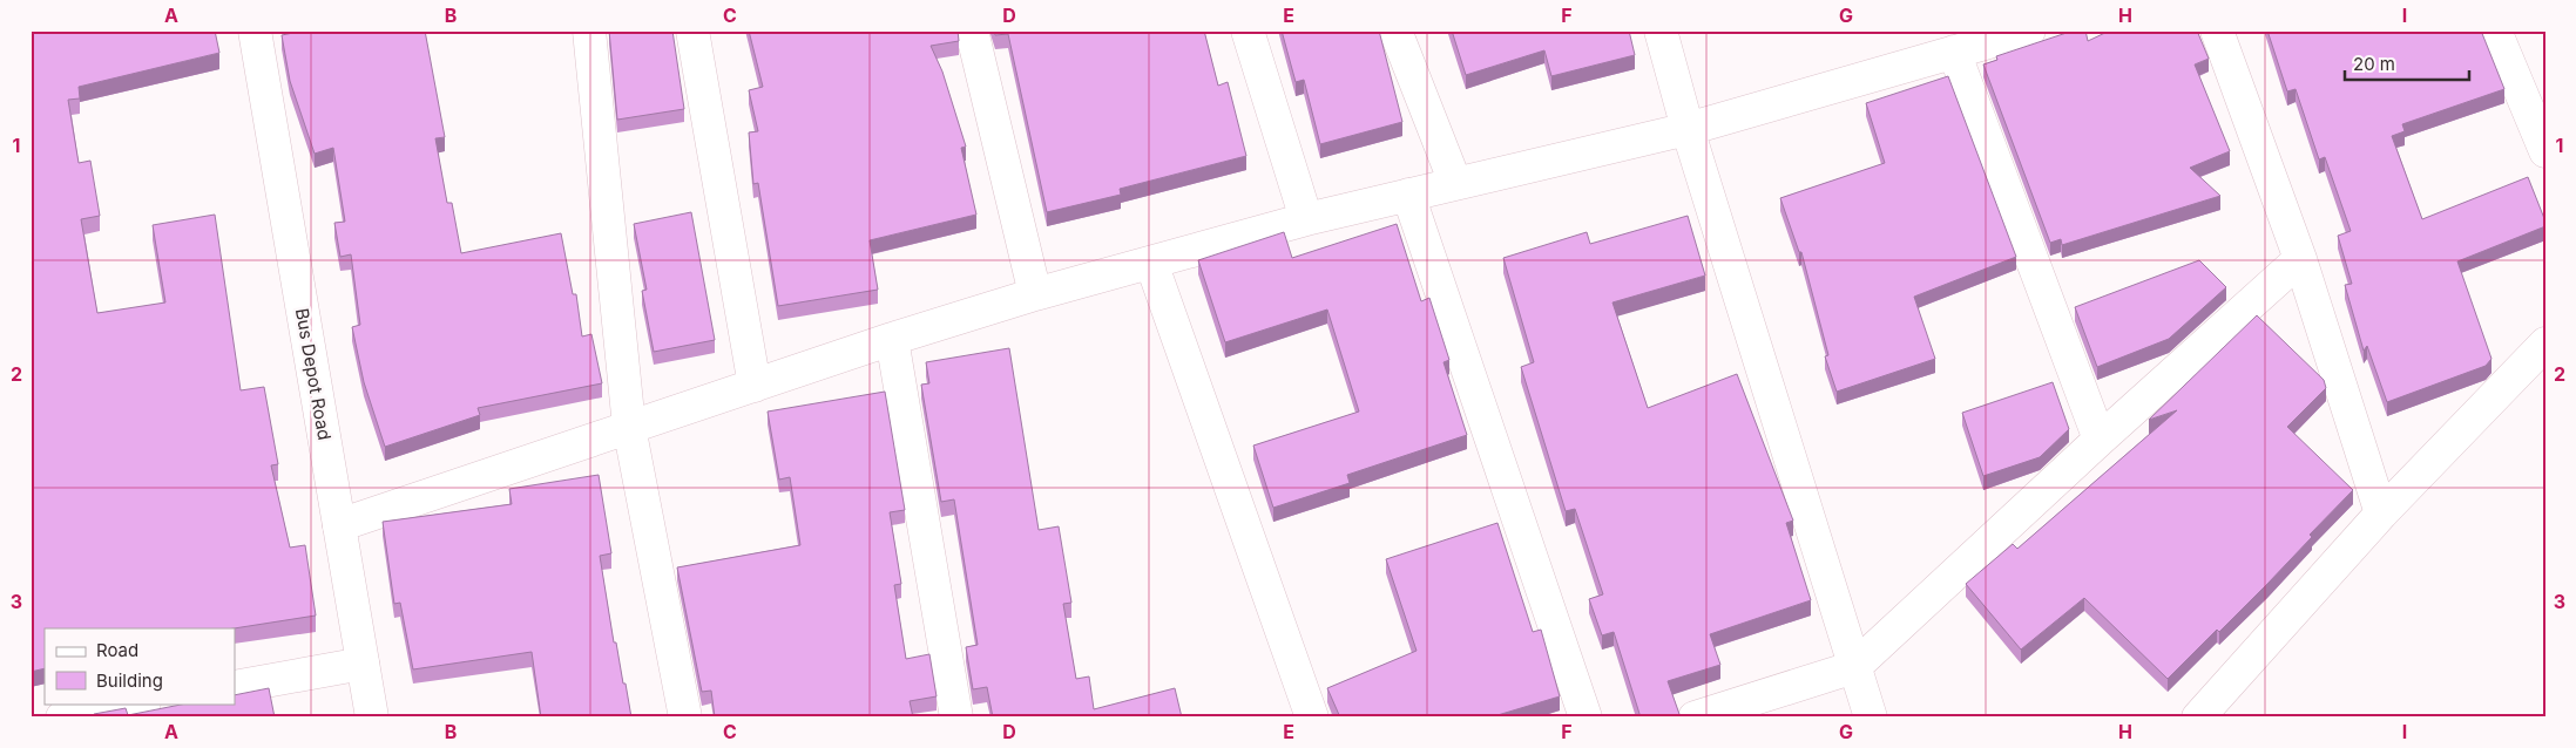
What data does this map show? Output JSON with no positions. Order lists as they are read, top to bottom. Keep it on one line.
{"streets":{"street":["Bus Depot Road"]},"legend":["Road","Building"],"scale_bar":"20 m","grid":{"columns":["A","B","C","D","E","F","G","H","I"],"rows":["1","2","3"]}}
